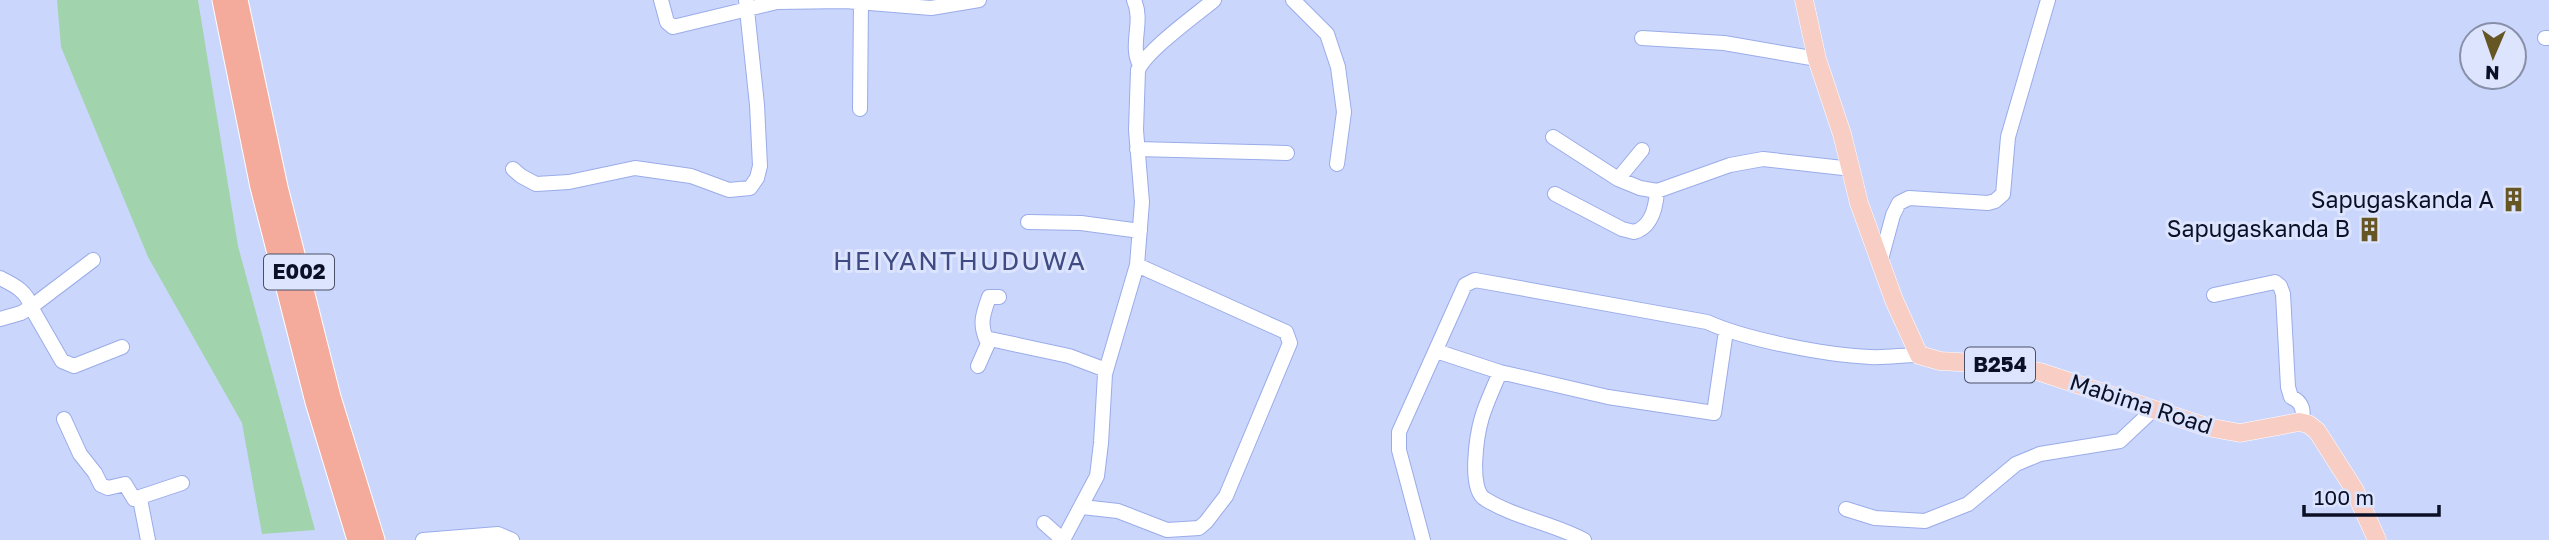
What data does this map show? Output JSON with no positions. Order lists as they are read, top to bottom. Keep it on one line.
{"streets":{"highway":["E002"],"main road":["B254","Mabima Road"]},"districts":["HEIYANTHUDUWA"],"places":{"building":["Sapugaskanda A","Sapugaskanda B"]},"scale_bar":"100 m","north":"bottom"}
